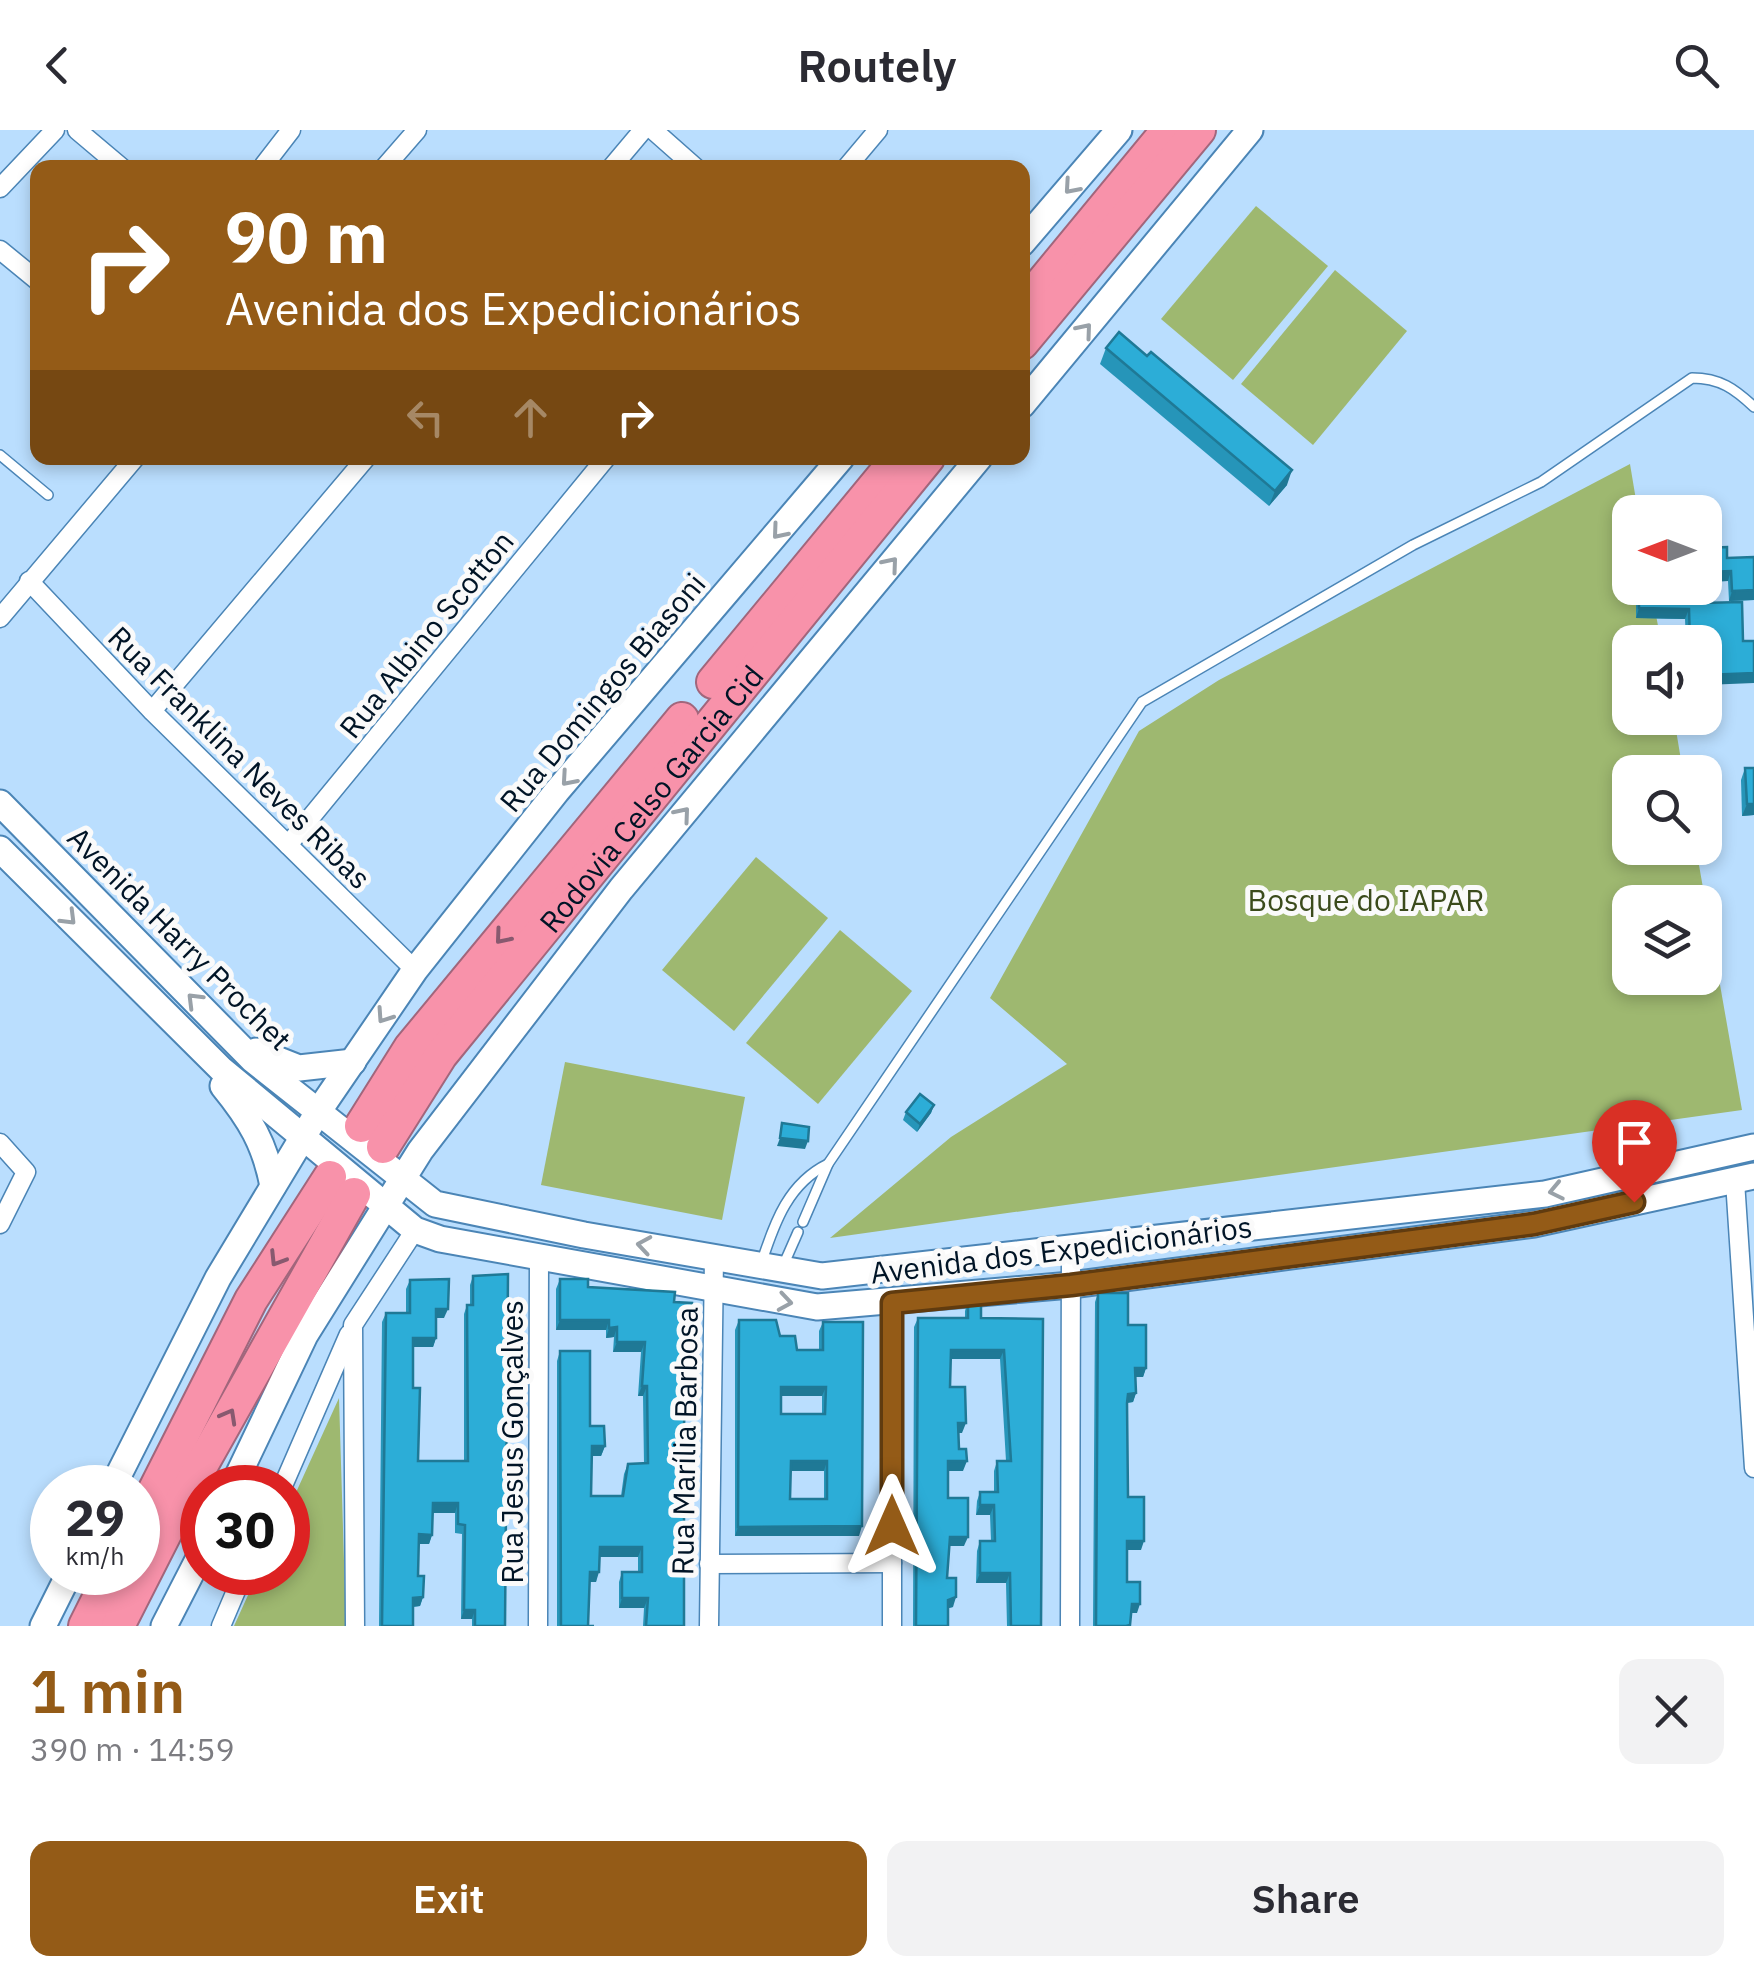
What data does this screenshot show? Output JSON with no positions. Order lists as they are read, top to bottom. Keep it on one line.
{"streets":{"highway":["Rodovia Celso Garcia Cid"],"street":["Rua Albino Scotton","Rua Domingos Biasoni","Rua Franklina Neves Ribas","Avenida Harry Prochet","Avenida dos Expedicionários","Rua Marília Barbosa","Rua Jesus Gonçalves"]},"crossings":[["Rua Albino Scotton","Rua Franklina Neves Ribas"],["Rua Domingos Biasoni","Rua Franklina Neves Ribas"],["Avenida Harry Prochet","Avenida dos Expedicionários"],["Avenida dos Expedicionários","Rua Marília Barbosa"],["Avenida dos Expedicionários","Rua Jesus Gonçalves"]],"parks":["Bosque do IAPAR"],"north":"left","page":{"header":"Routely","turn":["90 m","Avenida dos Expedicionários"],"speed":"29 km/h","limit":"30","heading":["1 min","390 m · 14:59"],"buttons":["Exit","Share"]}}
